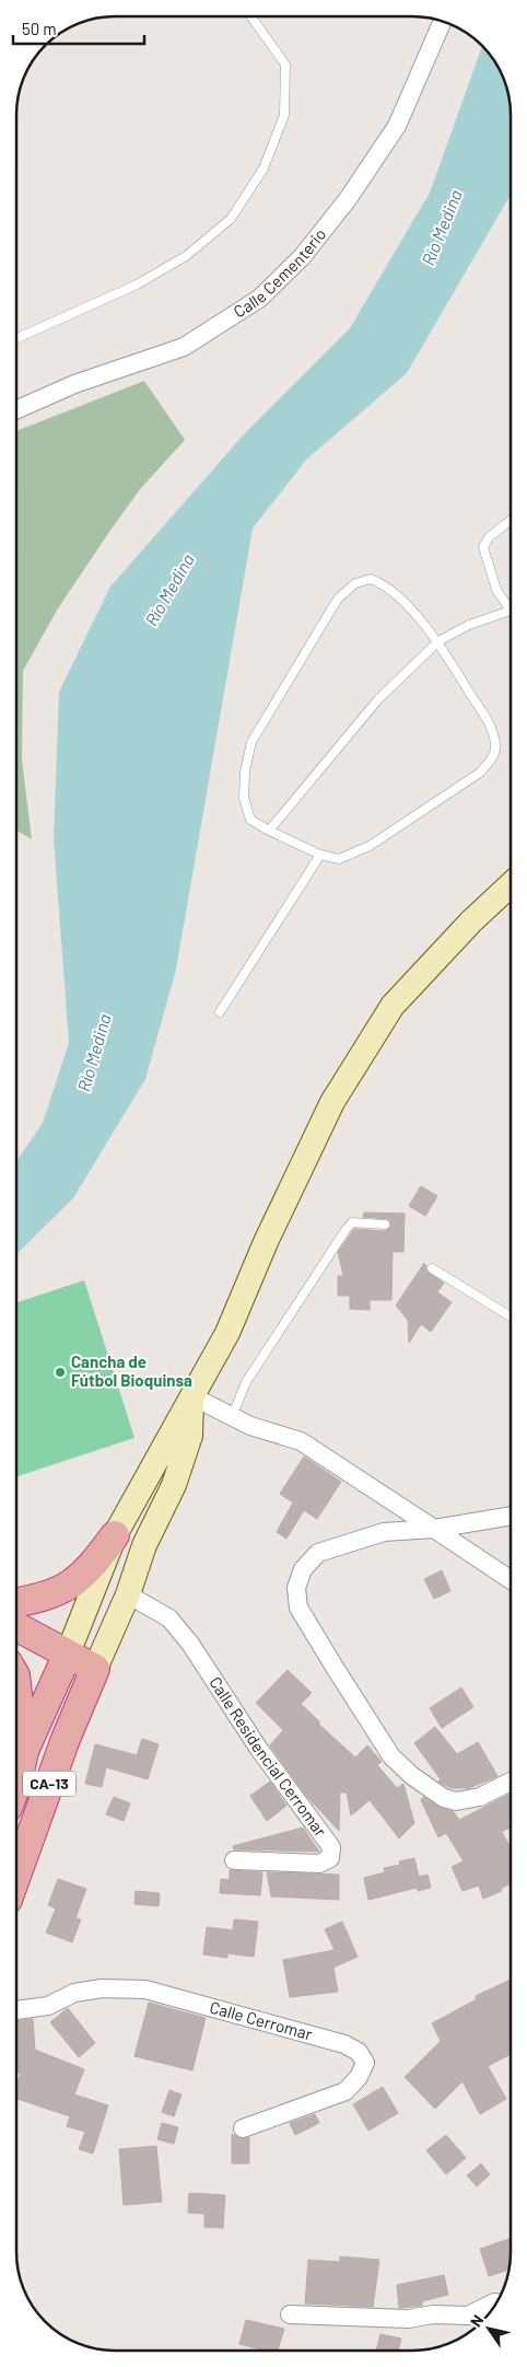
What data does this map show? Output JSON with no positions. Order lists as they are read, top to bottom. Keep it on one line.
{"streets":{"highway":["CA-13"],"street":["Calle Cementerio","Calle Residencial Cerromar","Calle Cerromar"]},"water":["Río Medina"],"places":["Cancha de Fútbol Bioquinsa"],"scale_bar":"50 m","north":"top left"}
